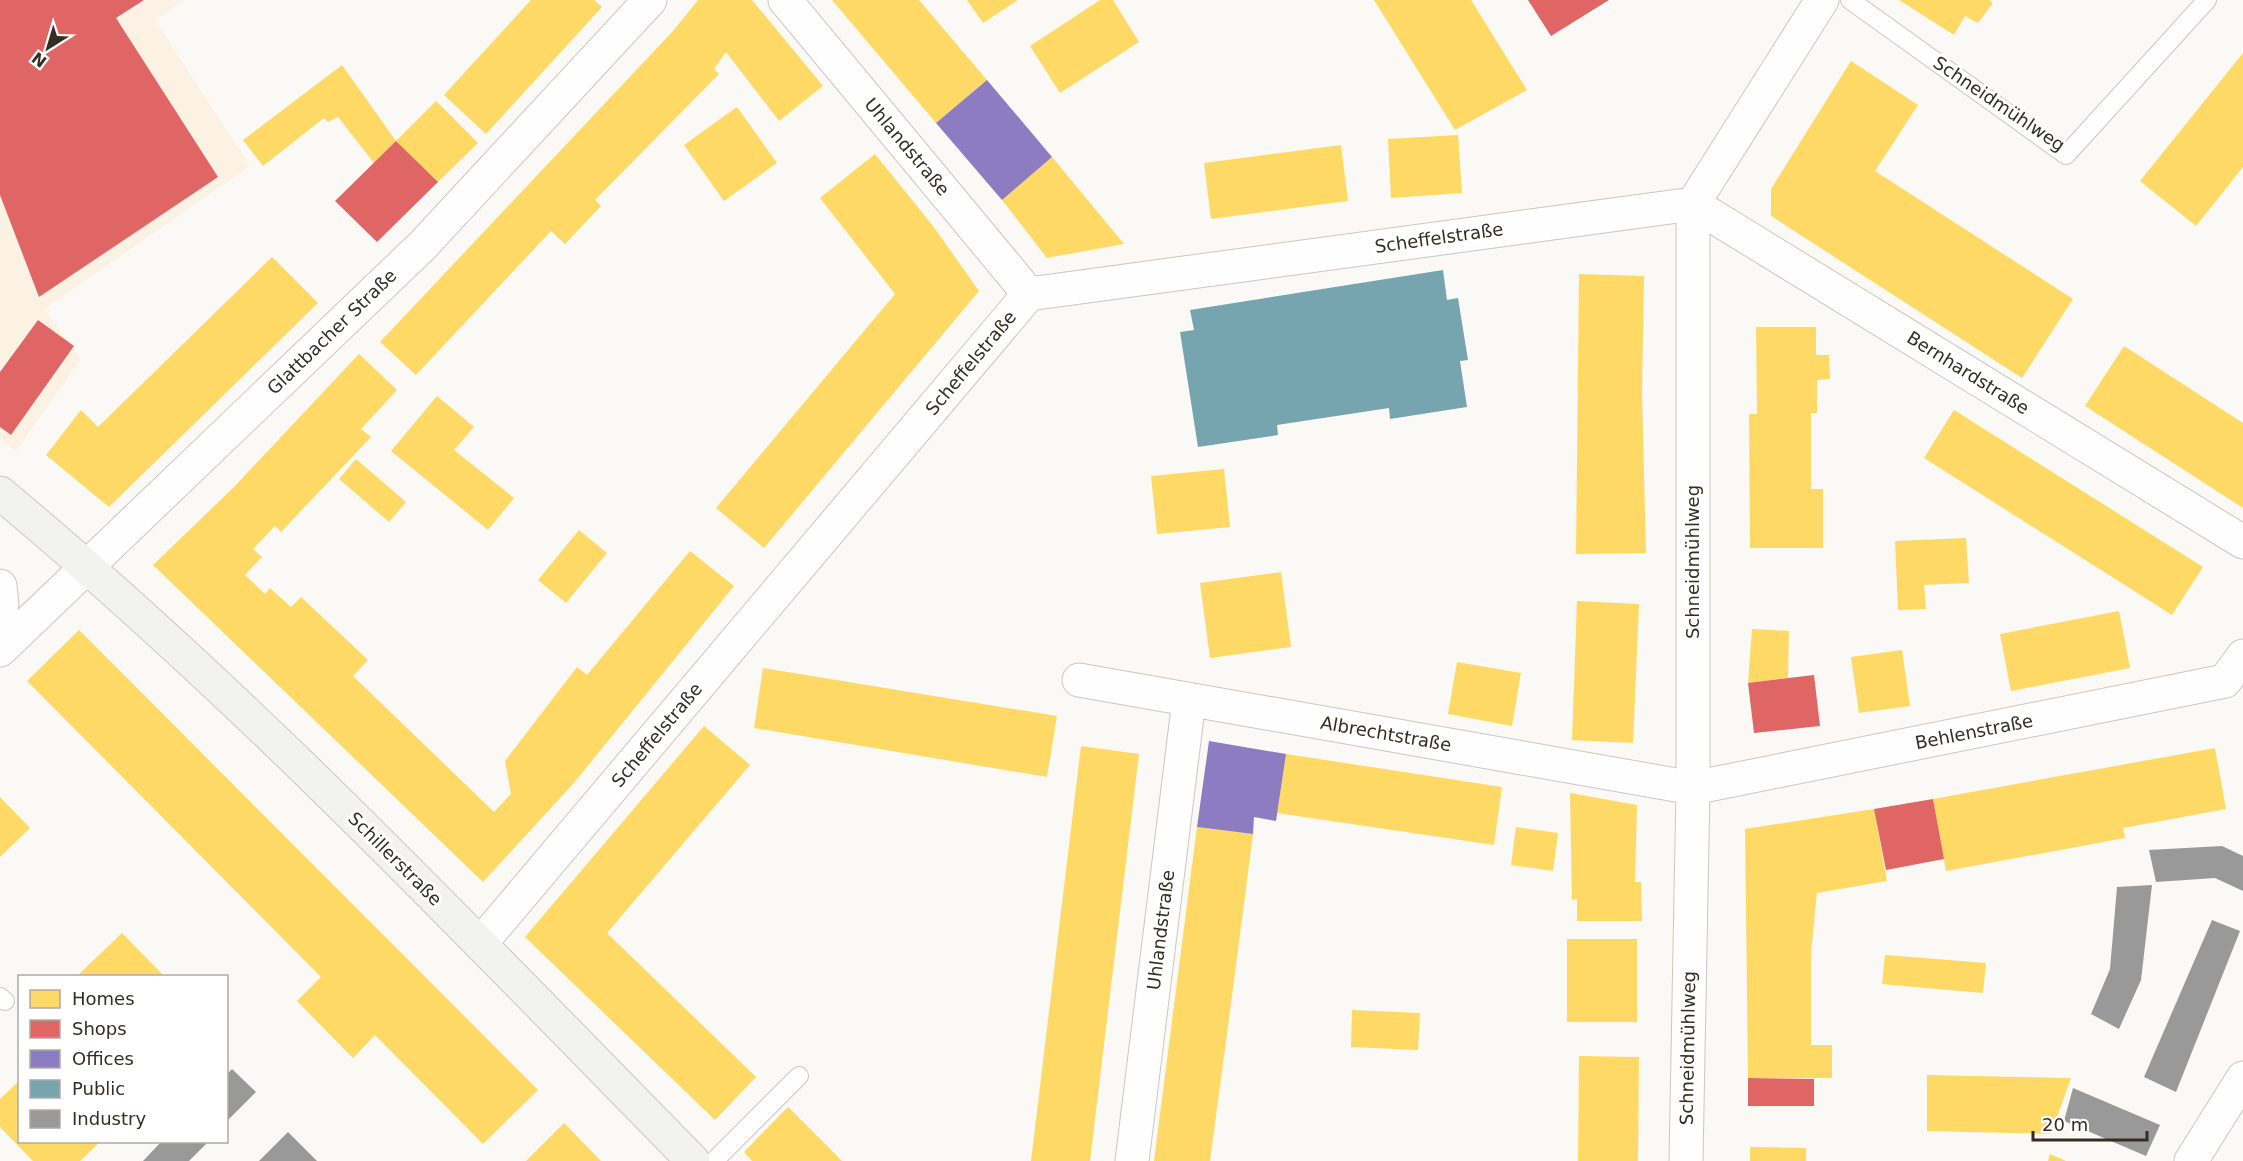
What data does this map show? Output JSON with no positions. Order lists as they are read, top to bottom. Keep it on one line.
{"streets":{"main road":["Schillerstraße"],"street":["Schneidmühlweg","Uhlandstraße","Scheffelstraße","Glattbacher Straße","Bernhardstraße","Behlenstraße","Albrechtstraße"]},"crossings":[["Schneidmühlweg","Scheffelstraße"],["Schneidmühlweg","Bernhardstraße"],["Schneidmühlweg","Behlenstraße"],["Schneidmühlweg","Albrechtstraße"],["Uhlandstraße","Scheffelstraße"],["Uhlandstraße","Albrechtstraße"],["Scheffelstraße","Bernhardstraße"],["Scheffelstraße","Schillerstraße"],["Glattbacher Straße","Schillerstraße"],["Behlenstraße","Albrechtstraße"]],"legend":["Homes","Shops","Offices","Public","Industry"],"scale_bar":"20 m","north":"bottom left"}
